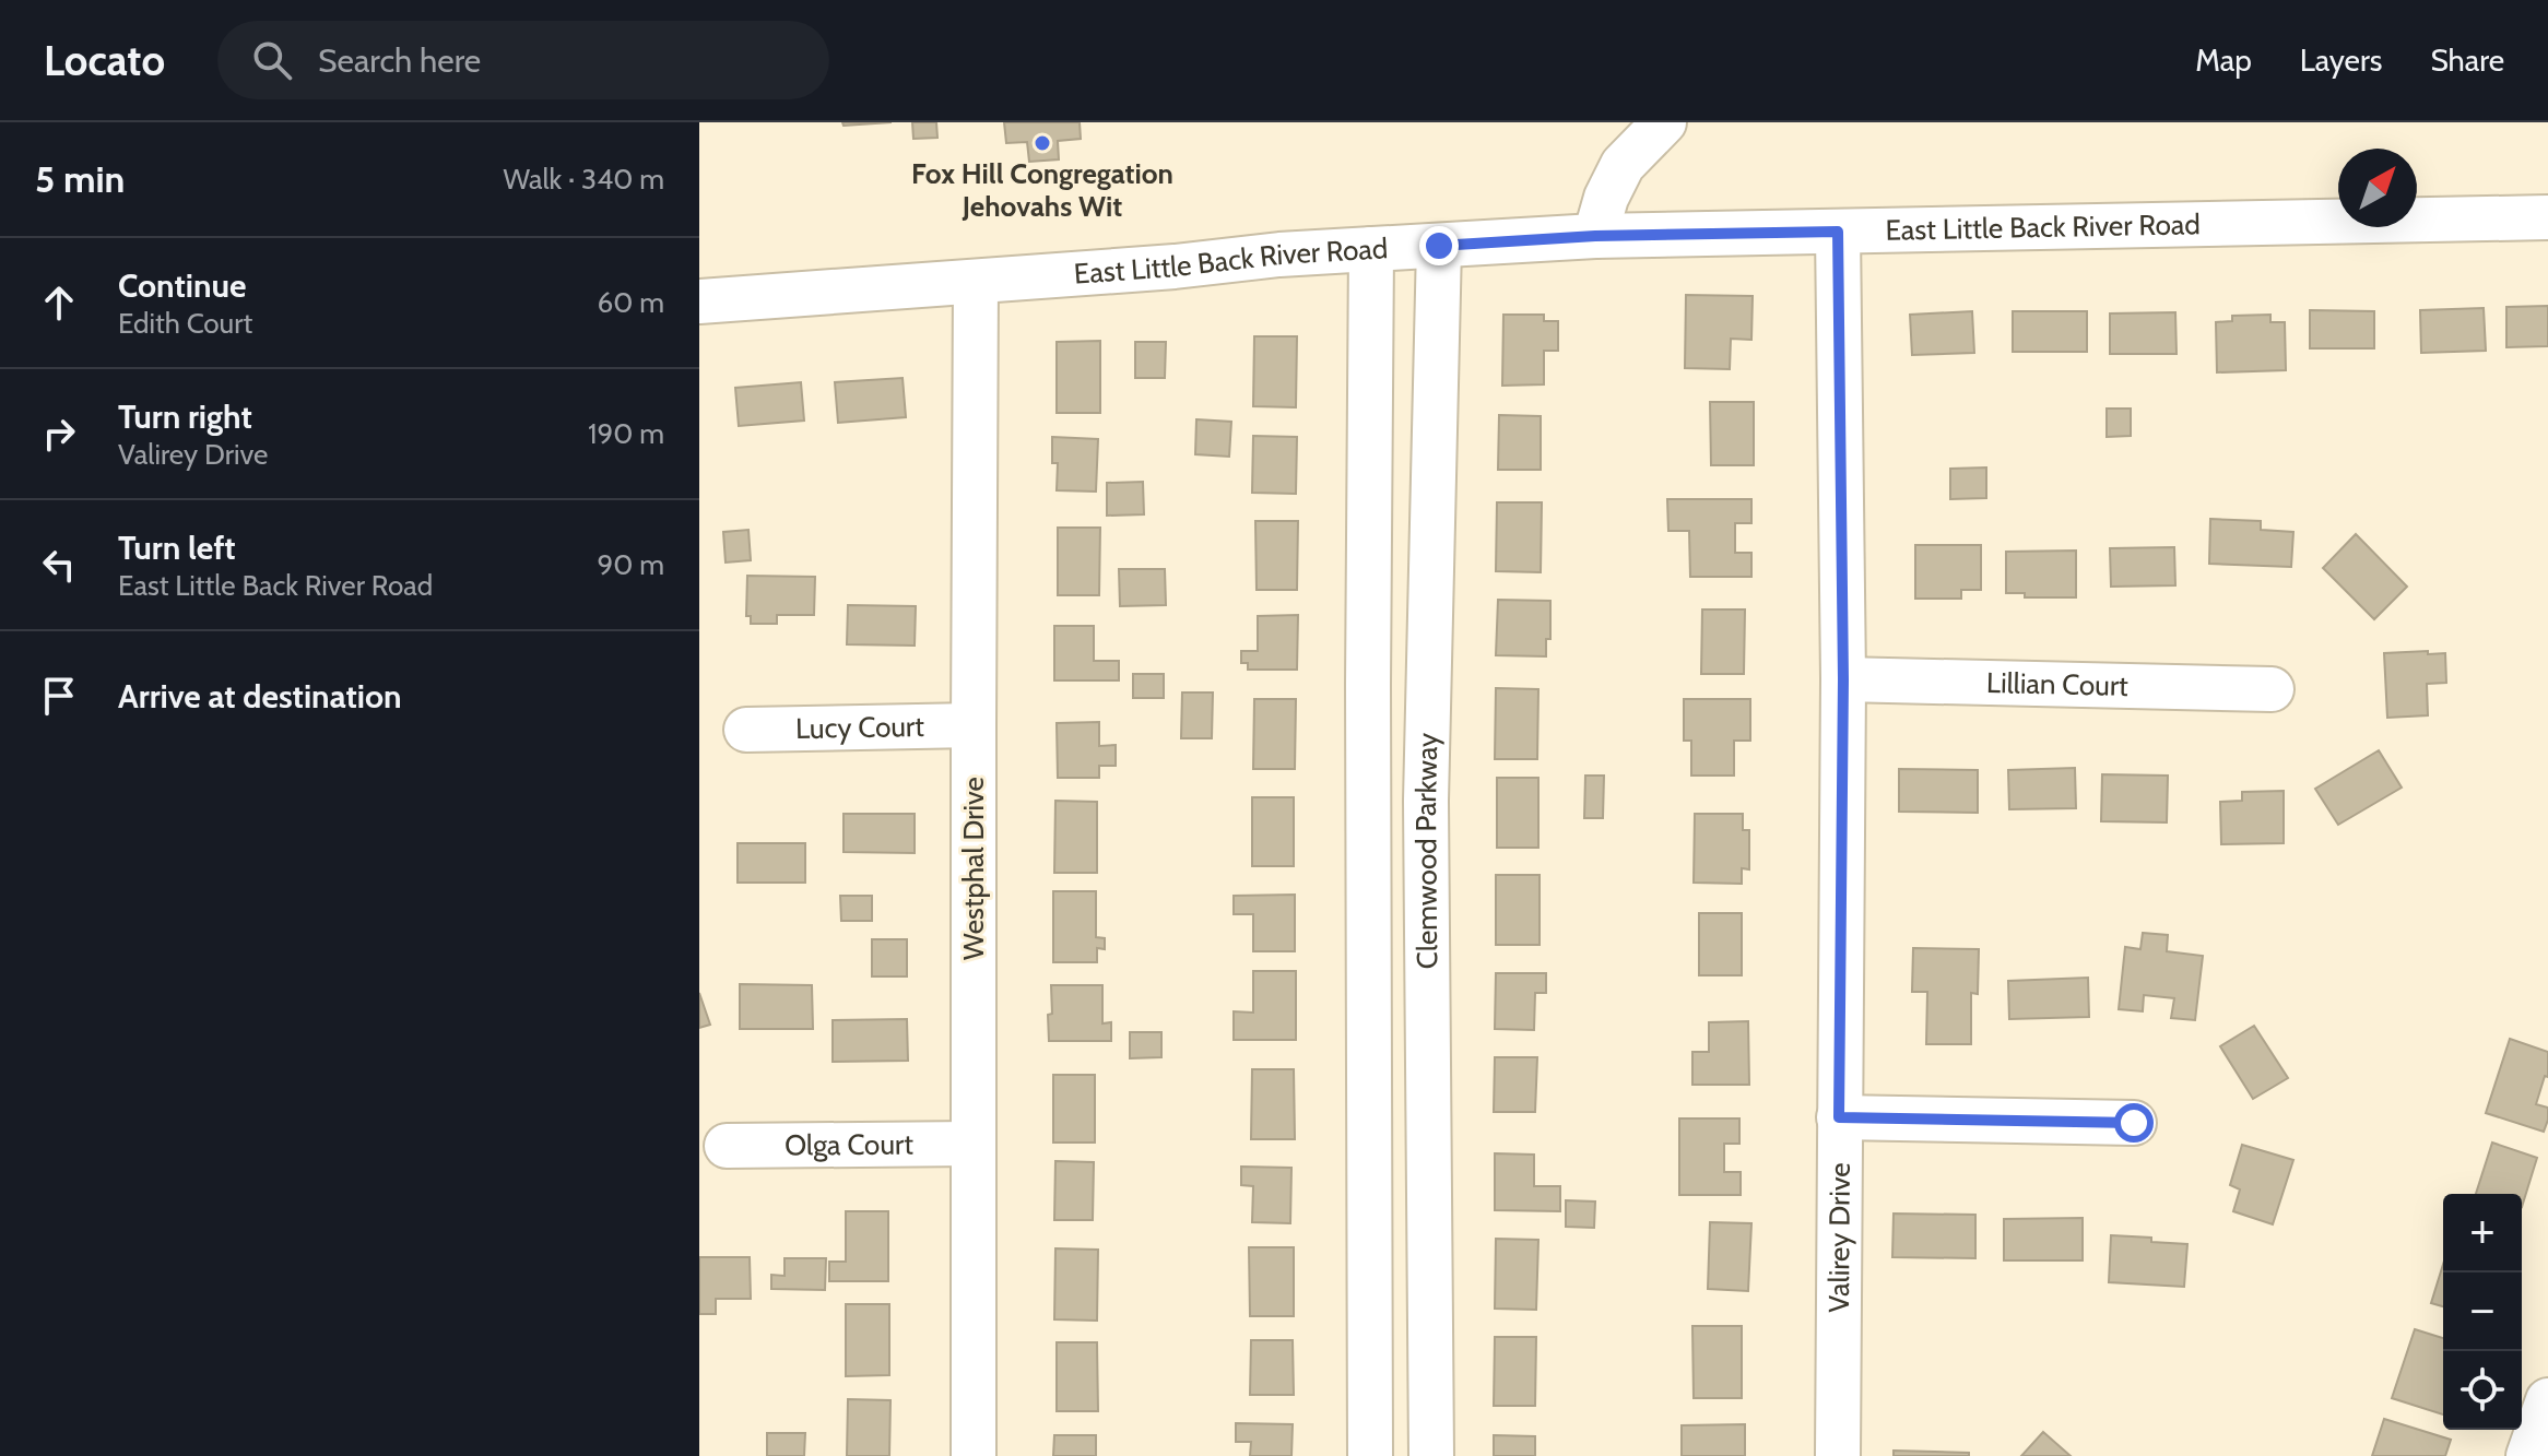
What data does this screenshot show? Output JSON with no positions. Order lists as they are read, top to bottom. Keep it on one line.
{"streets":{"street":["East Little Back River Road","Lillian Court","Lucy Court","Clemwood Parkway","Westphal Drive","Olga Court","Valirey Drive"]},"crossings":[["East Little Back River Road","Clemwood Parkway"],["East Little Back River Road","Westphal Drive"],["East Little Back River Road","Valirey Drive"],["Lillian Court","Valirey Drive"],["Lucy Court","Westphal Drive"],["Westphal Drive","Olga Court"]],"places":["Fox Hill Congregation Jehovahs Wit"],"north":"top right","page":{"header":"Locato","search":"Search here","nav":["Map","Layers","Share"],"heading":["5 min","Walk · 340 m"],"list":[["Continue","Edith Court","60 m"],["Turn right","Valirey Drive","190 m"],["Turn left","East Little Back River Road","90 m"],"Arrive at destination"],"map_buttons":["+","−"]}}
